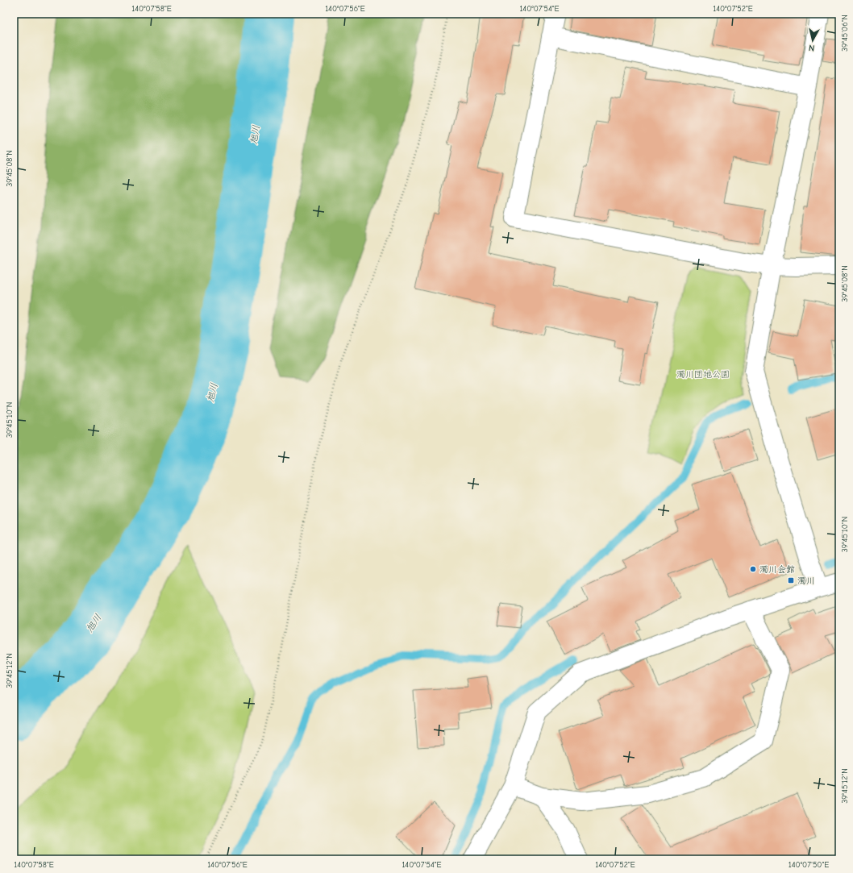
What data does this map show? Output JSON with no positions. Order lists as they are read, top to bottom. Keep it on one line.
{"water":["旭川"],"parks":["濁川団地公園"],"places":{"other":["濁川会館"],"transit":["濁川"]},"north":"bottom","coordinates":["140°07'58\"E","140°07'56\"E","140°07'54\"E","140°07'52\"E","39°45'06\"N","39°45'08\"N","39°45'10\"N","39°45'12\"N","140°07'50\"E"]}
